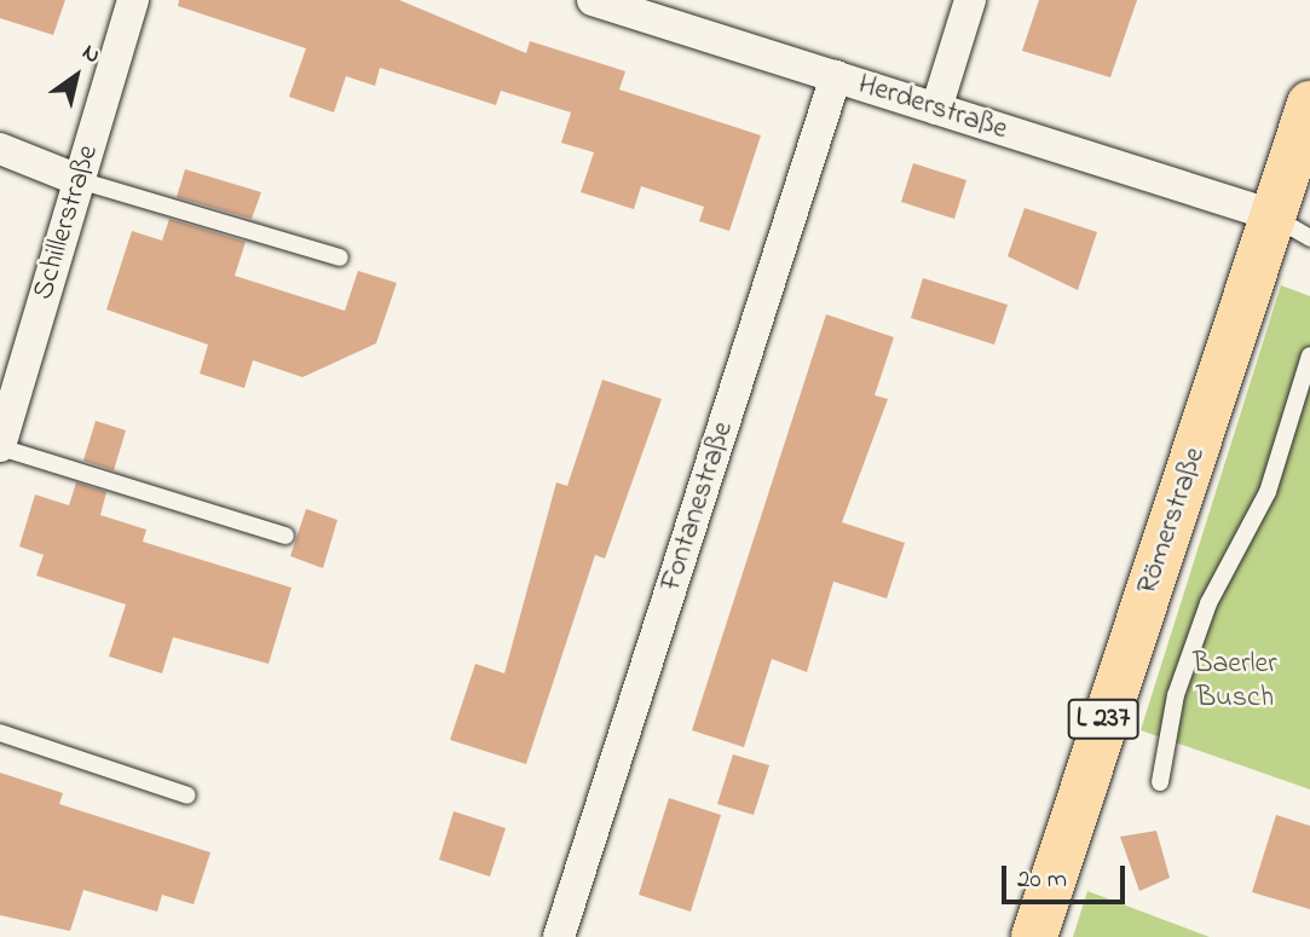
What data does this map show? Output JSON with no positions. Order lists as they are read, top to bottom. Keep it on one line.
{"streets":{"main road":["Römerstraße","L 237"],"street":["Herderstraße","Schillerstraße","Fontanestraße"]},"crossings":[["Herderstraße","Fontanestraße"],["Herderstraße","Römerstraße"]],"parks":["Baerler Busch"],"scale_bar":"20 m","north":"top right"}
